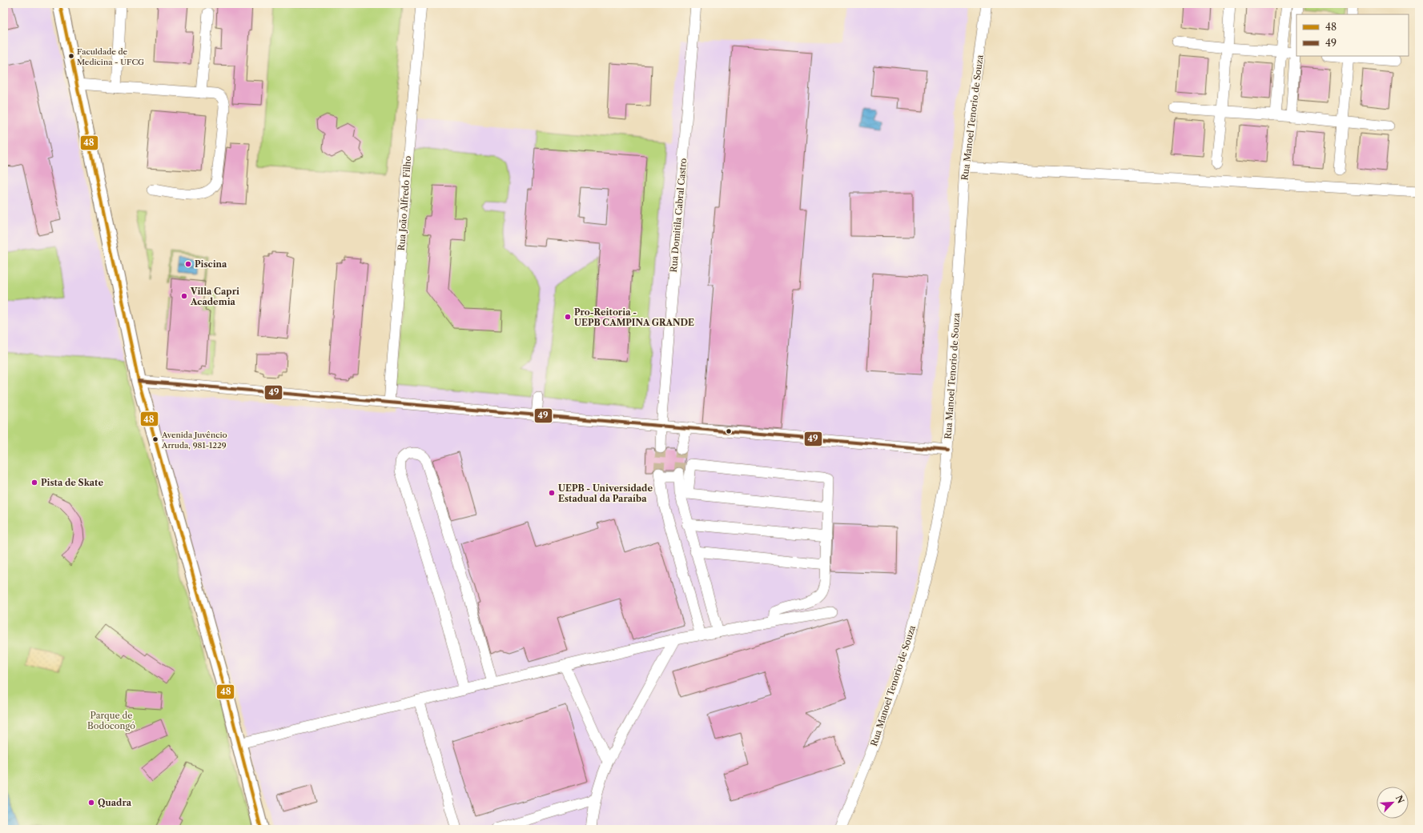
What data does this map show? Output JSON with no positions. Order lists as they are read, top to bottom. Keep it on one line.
{"streets":{"street":["Rua Manoel Tenorio de Souza","Rua João Alfredo Filho","Rua Domitila Cabral Castro"]},"parks":["Parque de Bodocongó"],"places":["Faculdade de Medicina - UFCG","Piscina","Villa Capri Academia","Pro-Reitoria - UEPB CAMPINA GRANDE","Avenida Juvêncio Arruda, 981-1229","Pista de Skate","UEPB - Universidade Estadual da Paraíba","Quadra"],"lines":["transit line 48","transit line 49"],"legend":["48","49"],"north":"top right"}
